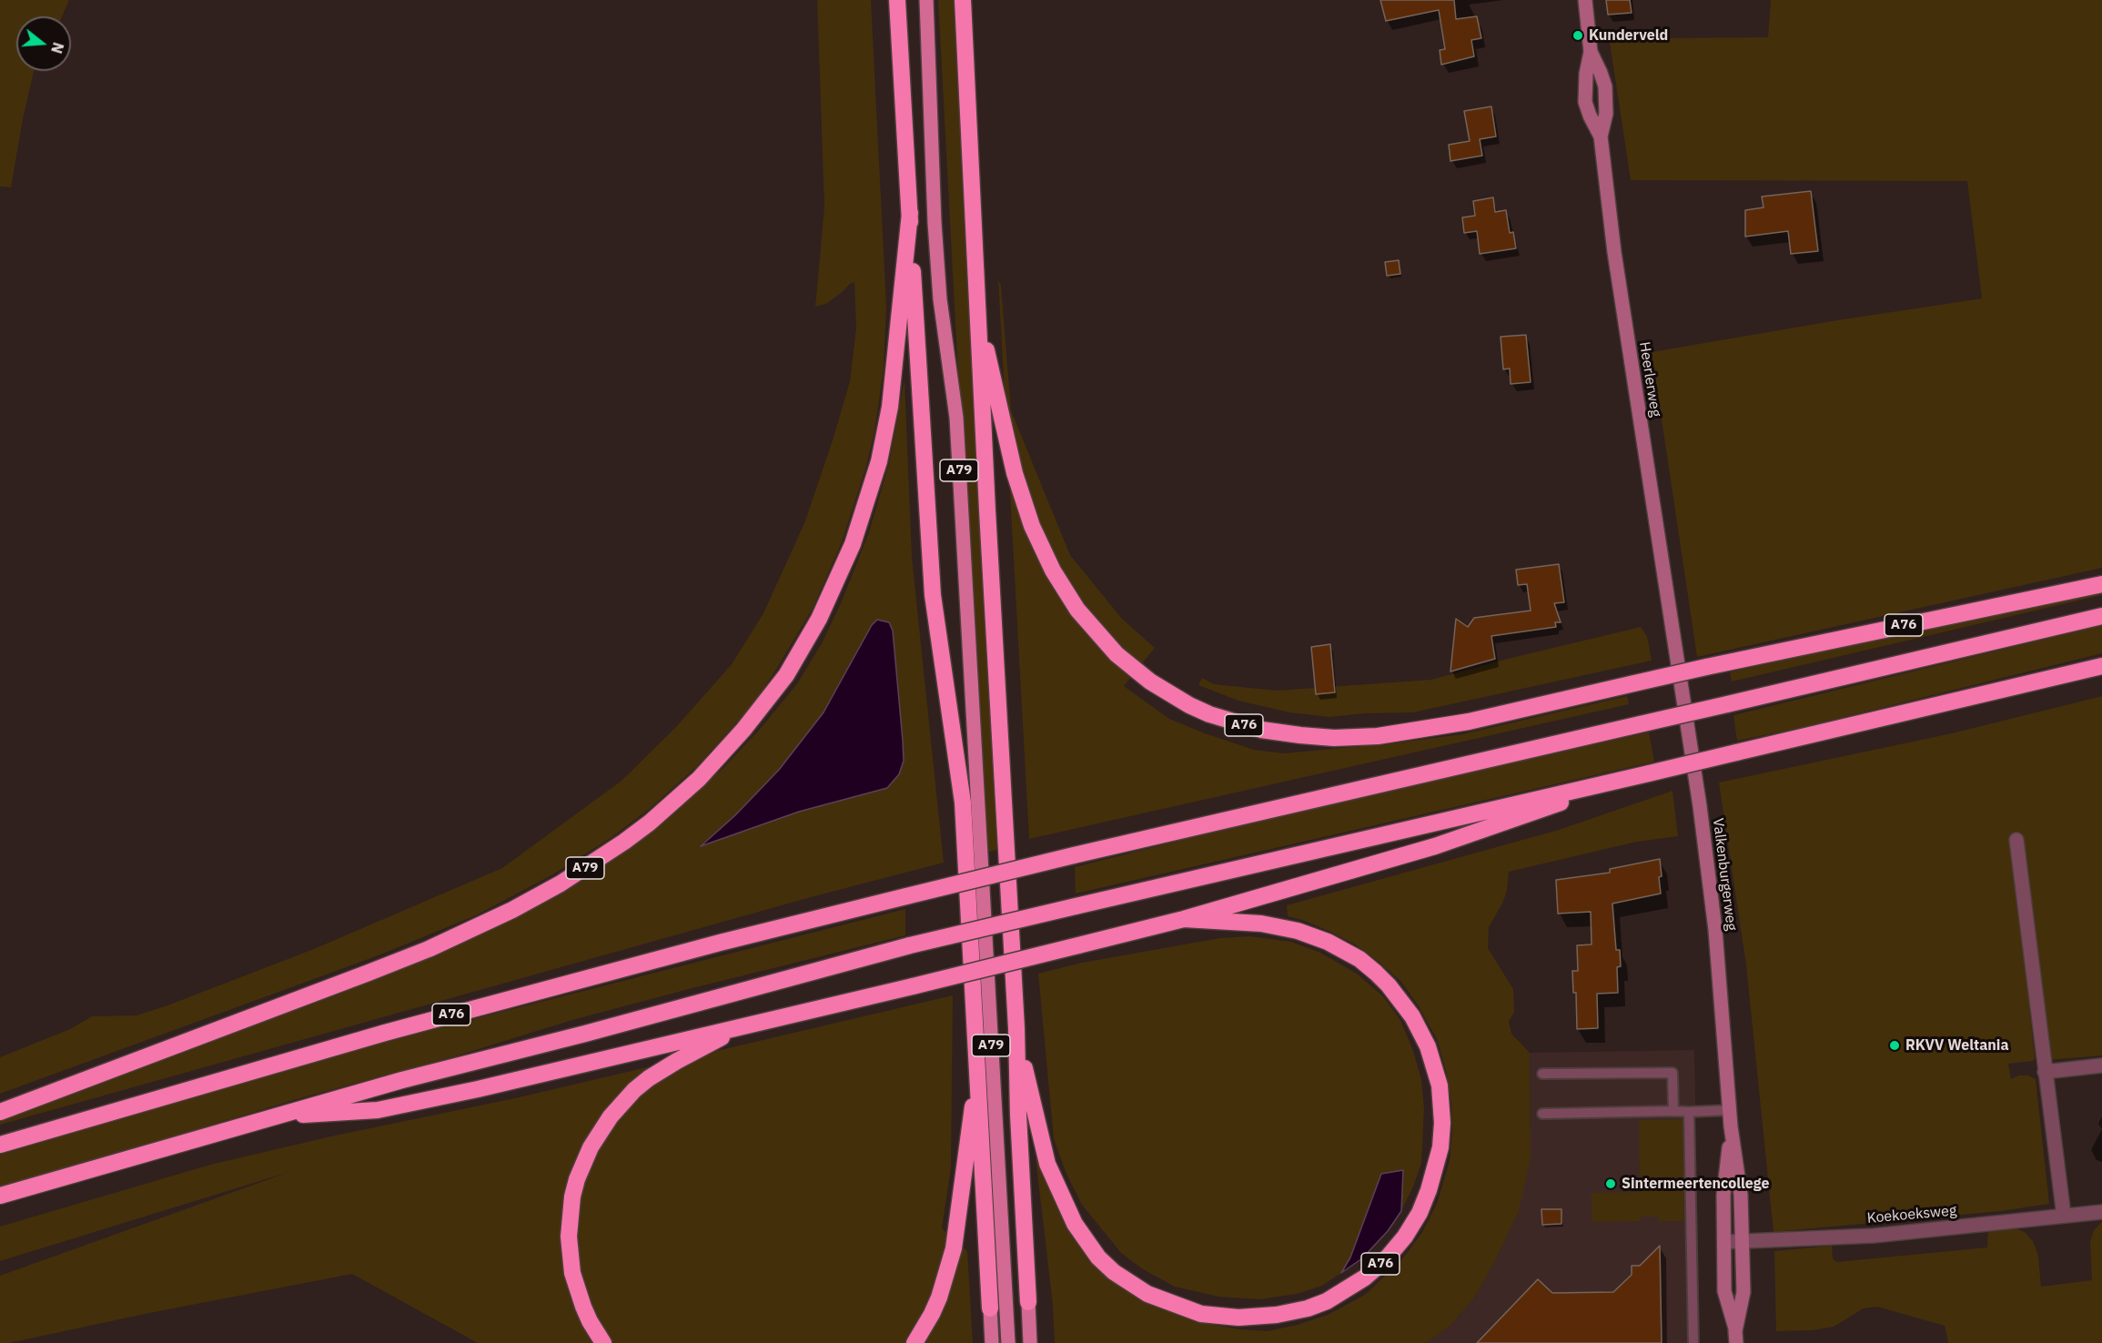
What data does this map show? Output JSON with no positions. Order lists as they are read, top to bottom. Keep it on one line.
{"streets":{"highway":["A79","A76"],"street":["Heerlerweg","Valkenburgerweg","Koekoeksweg"]},"crossings":[["Heerlerweg","Valkenburgerweg"],["A79","A76"],["Valkenburgerweg","Koekoeksweg"]],"places":["Kunderveld","RKVV Weltania","Sintermeertencollege"],"north":"right"}
